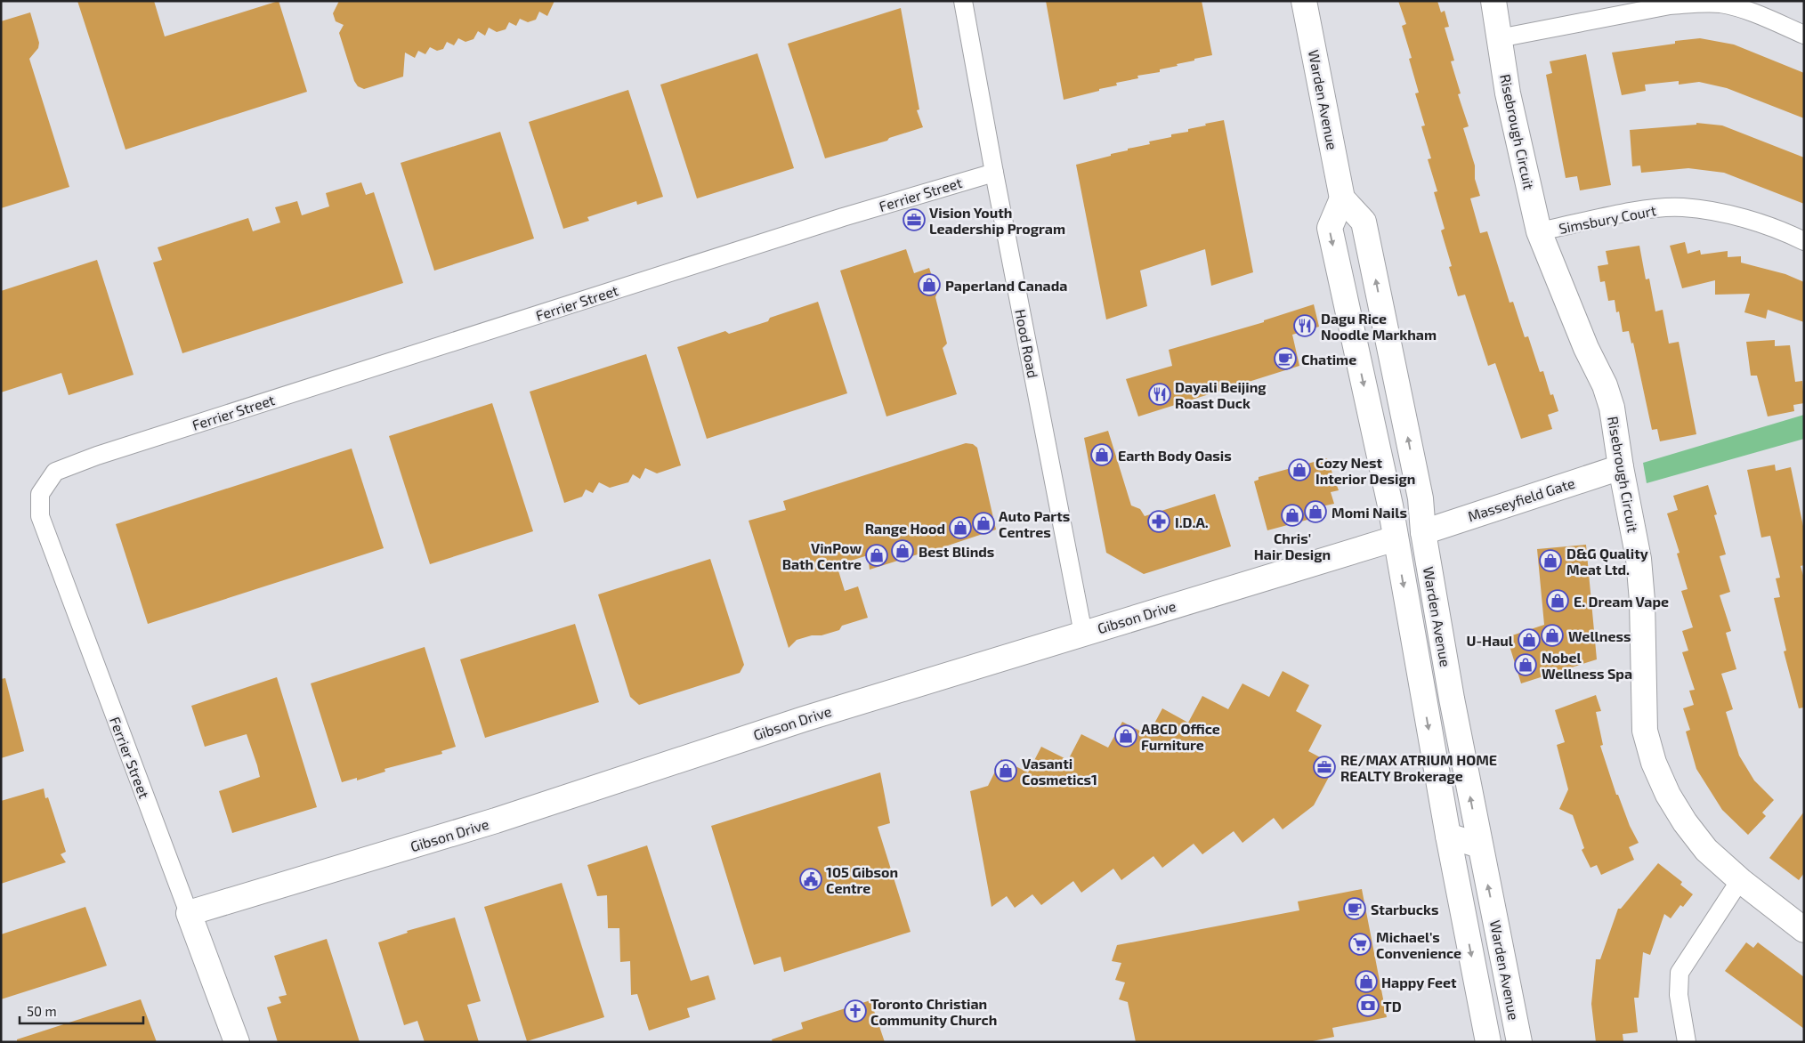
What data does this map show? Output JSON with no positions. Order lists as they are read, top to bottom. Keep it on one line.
{"streets":{"main road":["Warden Avenue","Risebrough Circuit","Ferrier Street","Masseyfield Gate","Gibson Drive"],"street":["Simsbury Court","Hood Road"]},"crossings":[["Warden Avenue","Masseyfield Gate"],["Warden Avenue","Gibson Drive"],["Risebrough Circuit","Simsbury Court"],["Risebrough Circuit","Masseyfield Gate"],["Ferrier Street","Hood Road"],["Ferrier Street","Gibson Drive"],["Hood Road","Gibson Drive"]],"places":{"office":["Vision Youth Leadership Program","RE/MAX ATRIUM HOME REALTY Brokerage"],"shop":["Paperland Canada","Earth Body Oasis","Cozy Nest Interior Design","Momi Nails","Chris' Hair Design","Auto Parts Centres","Range Hood","Best Blinds","VinPow Bath Centre","D&G Quality Meat Ltd.","E. Dream Vape","Wellness","U-Haul","Nobel Wellness Spa","ABCD Office Furniture","Vasanti Cosmetics1","Happy Feet"],"restaurant":["Dagu Rice Noodle Markham","Dayali Beijing Roast Duck"],"cafe":["Chatime","Starbucks"],"pharmacy":["I.D.A."],"public building":["105 Gibson Centre"],"supermarket":["Michael's Convenience"],"bank":["TD"],"church":["Toronto Christian Community Church"]},"scale_bar":"50 m"}
